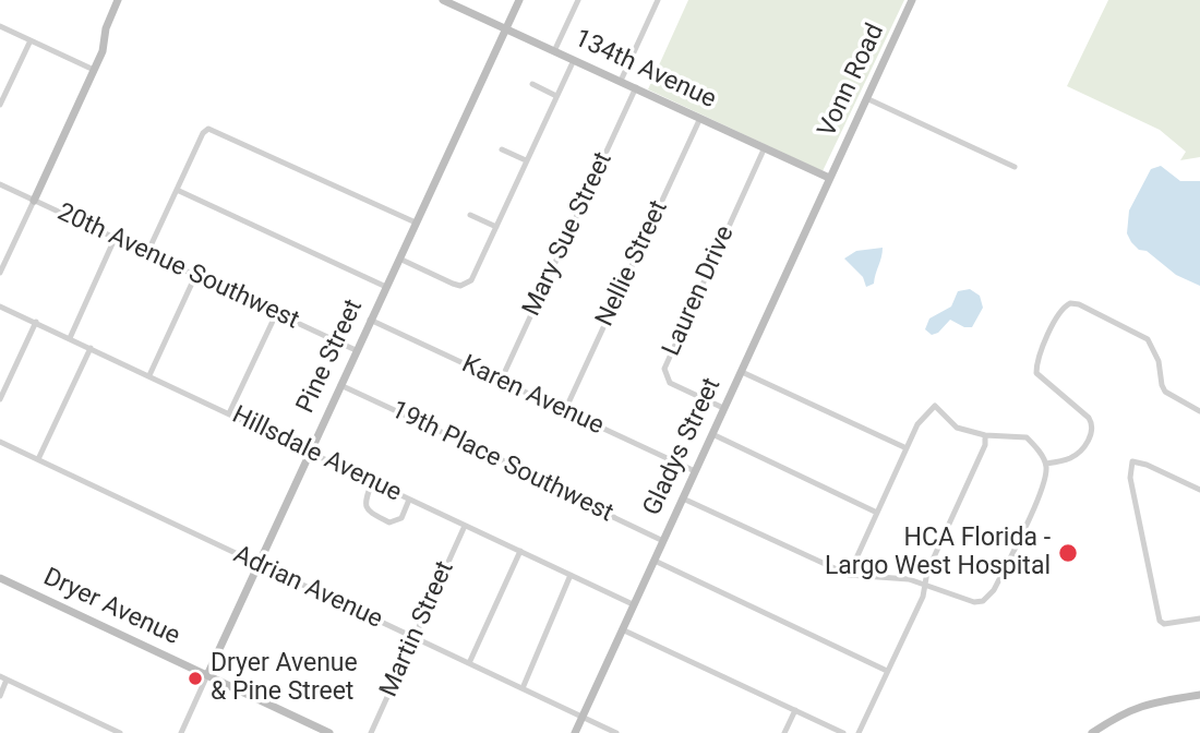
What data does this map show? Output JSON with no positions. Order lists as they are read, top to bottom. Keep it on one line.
{"streets":{"street":["134th Avenue","Vonn Road","Mary Sue Street","Nellie Street","20th Avenue Southwest","Lauren Drive","Pine Street","Karen Avenue","Gladys Street","Hillsdale Avenue","19th Place Southwest","Adrian Avenue","Dryer Avenue","Martin Street"]},"crossings":[["134th Avenue","Vonn Road"],["134th Avenue","Mary Sue Street"],["134th Avenue","Nellie Street"],["134th Avenue","Lauren Drive"],["134th Avenue","Pine Street"],["134th Avenue","Gladys Street"],["Vonn Road","Gladys Street"],["Mary Sue Street","Karen Avenue"],["Nellie Street","Karen Avenue"],["20th Avenue Southwest","Pine Street"],["Lauren Drive","Gladys Street"],["Pine Street","Karen Avenue"],["Pine Street","Hillsdale Avenue"],["Pine Street","19th Place Southwest"],["Pine Street","Adrian Avenue"],["Pine Street","Dryer Avenue"],["Karen Avenue","Gladys Street"],["Gladys Street","Hillsdale Avenue"],["Gladys Street","19th Place Southwest"],["Gladys Street","Adrian Avenue"],["Hillsdale Avenue","Martin Street"],["Adrian Avenue","Martin Street"]],"places":["HCA Florida - Largo West Hospital","Dryer Avenue & Pine Street"]}
